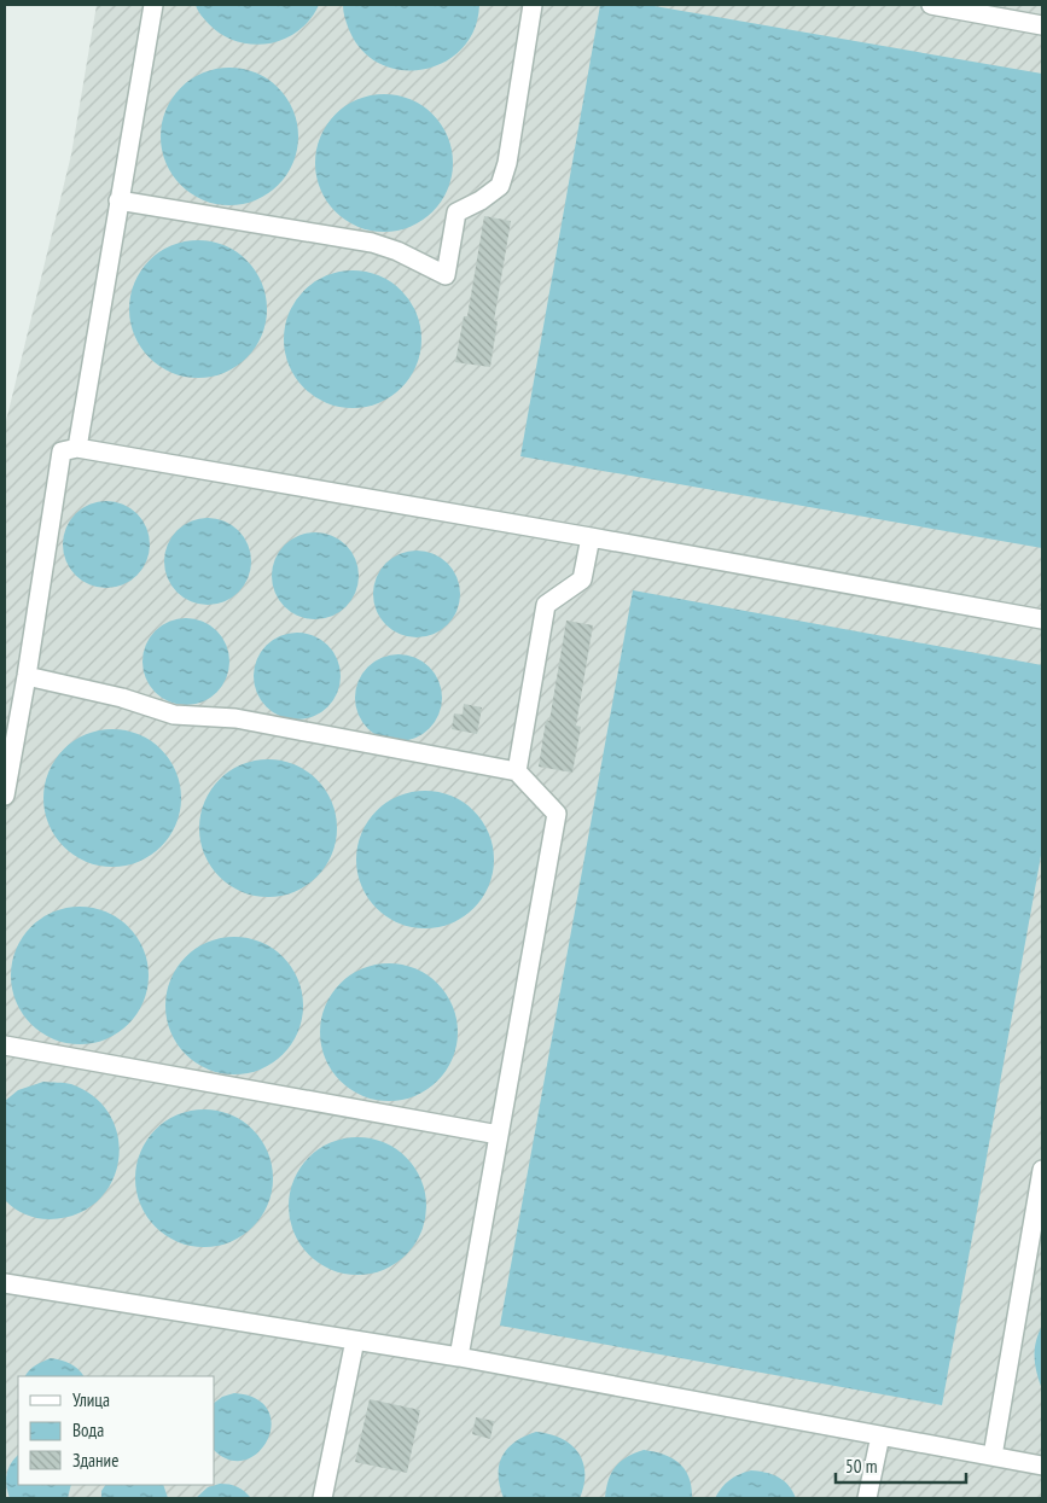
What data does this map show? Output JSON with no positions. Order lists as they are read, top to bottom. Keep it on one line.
{"legend":["Улица","Вода","Здание"],"scale_bar":"50 m"}
